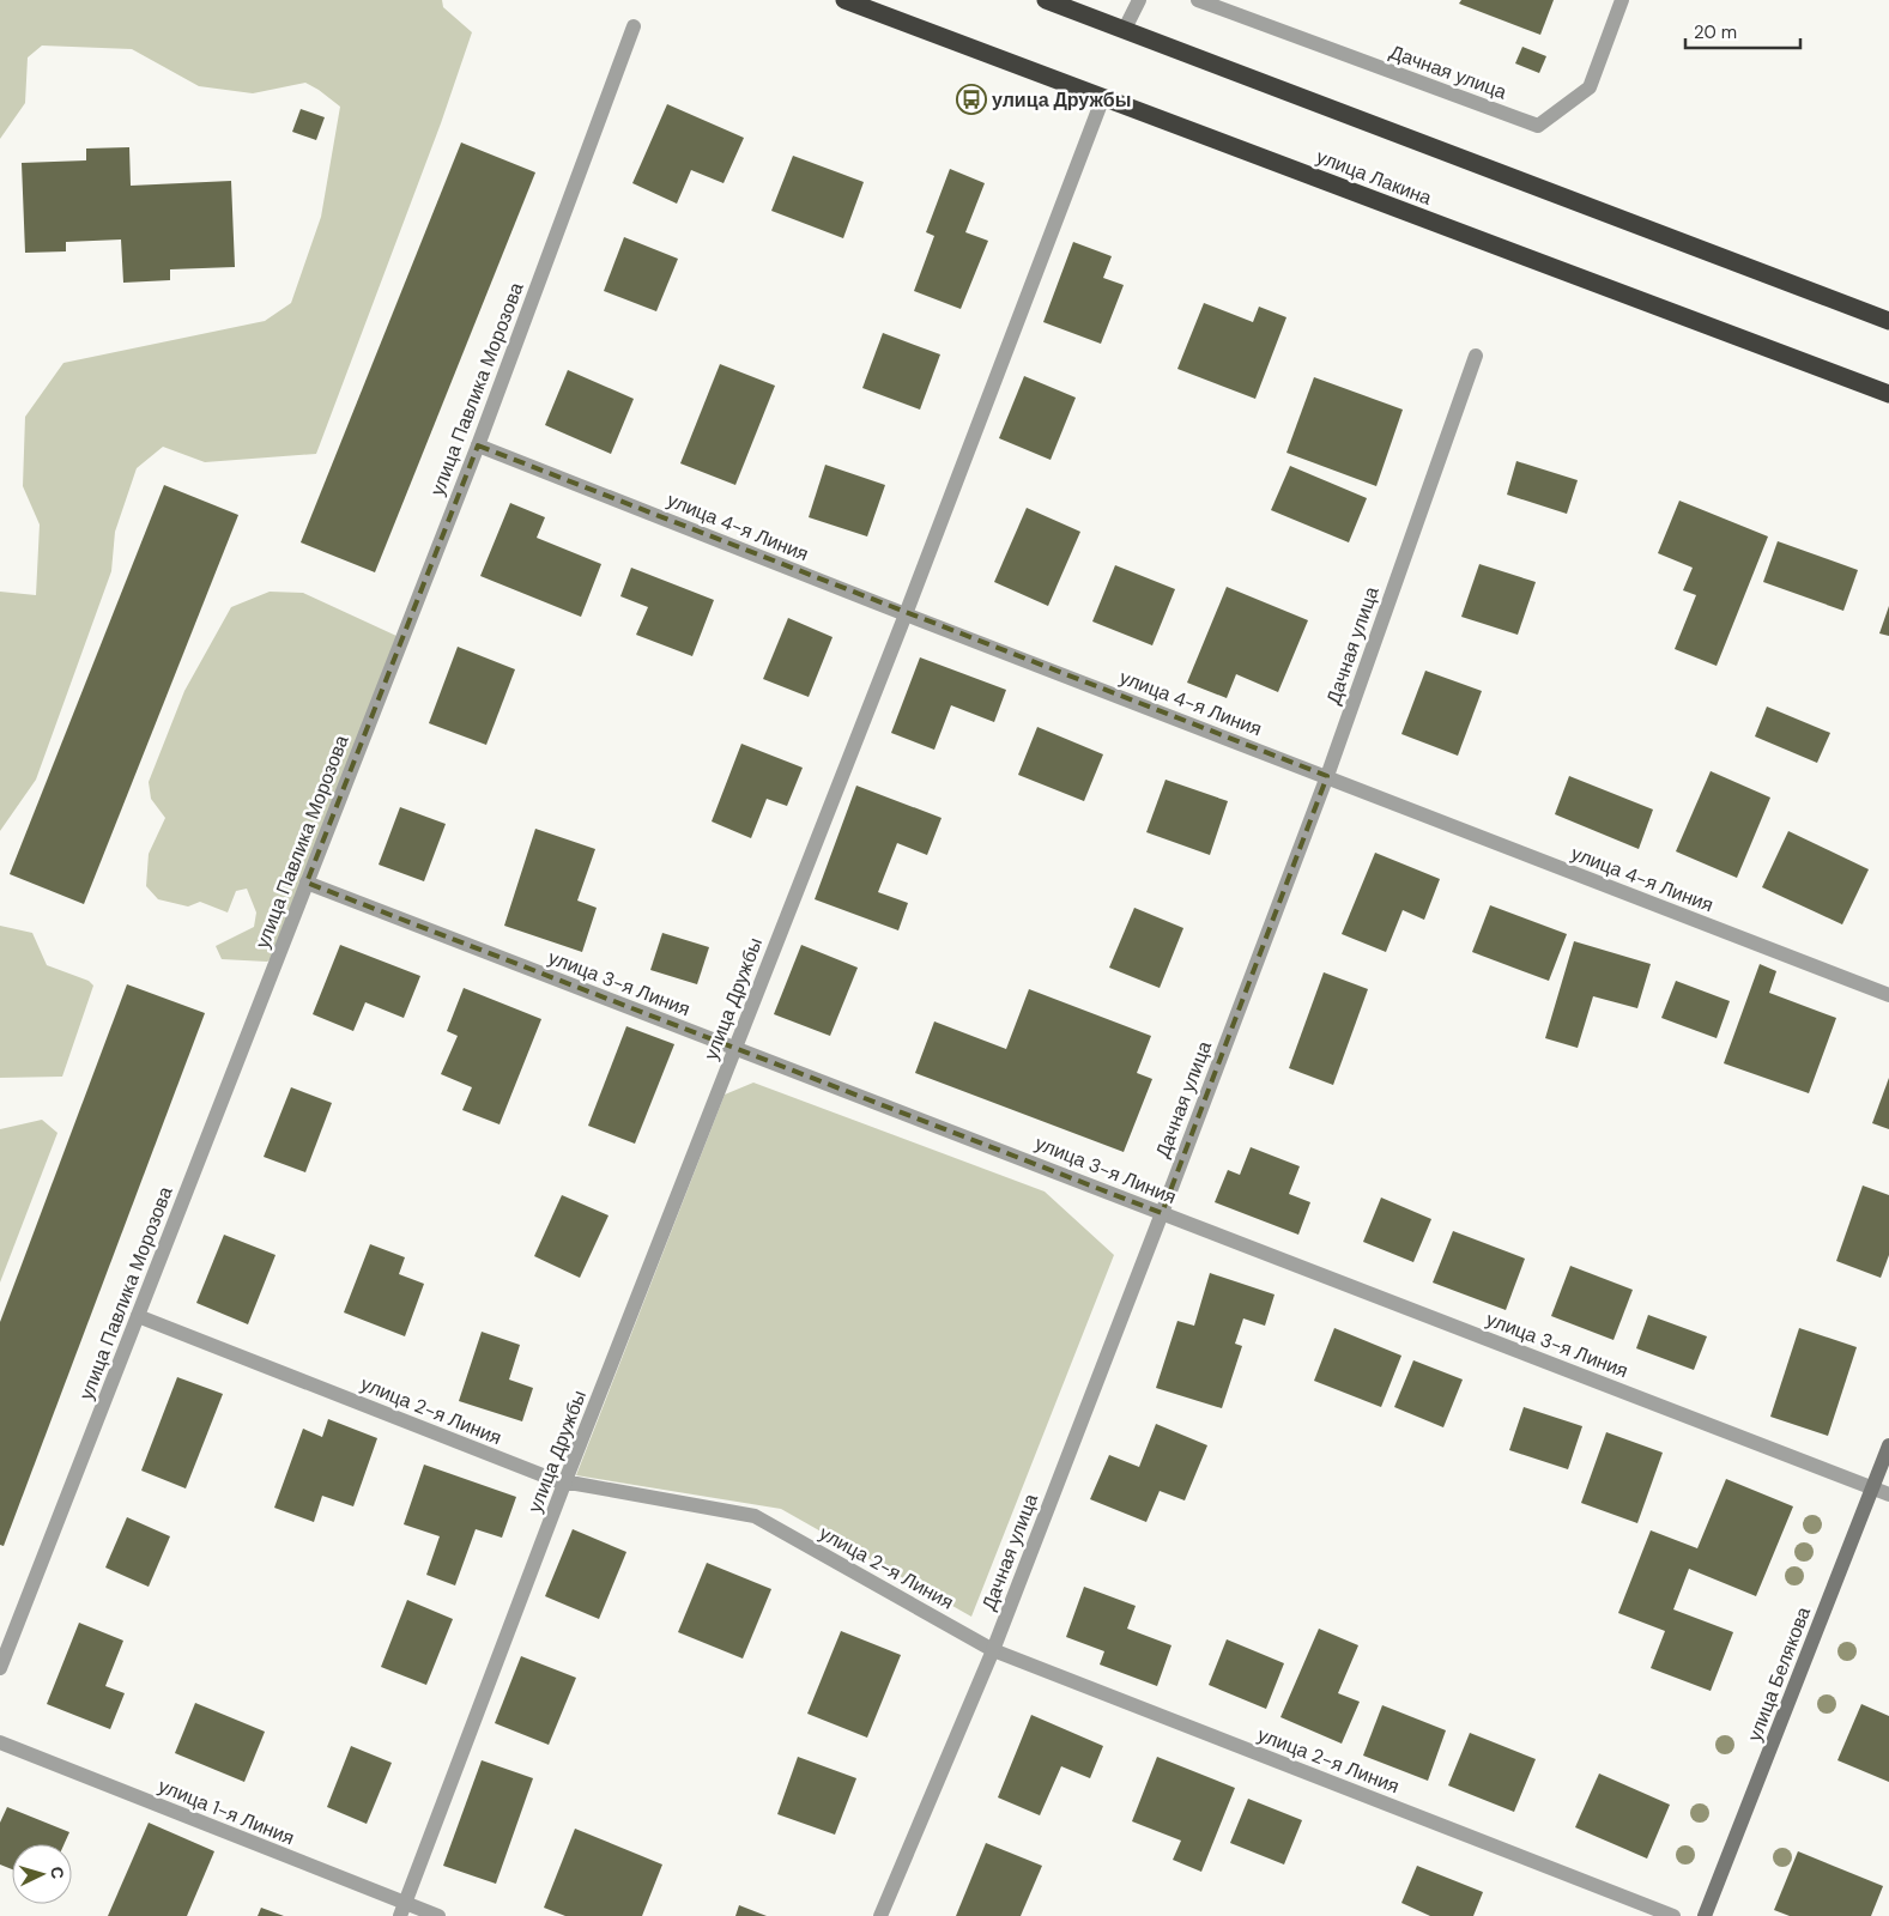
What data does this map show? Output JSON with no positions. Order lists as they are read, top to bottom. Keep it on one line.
{"streets":{"highway":["улица Лакина"],"street":["Дачная улица","улица Павлика Морозова","улица 4-я Линия","улица 3-я Линия","улица Дружбы","улица 2-я Линия","улица Белякова","улица 1-я Линия"]},"crossings":[["Дачная улица","улица 4-я Линия"],["Дачная улица","улица 3-я Линия"],["Дачная улица","улица 2-я Линия"],["улица Лакина","улица Дружбы"],["улица Павлика Морозова","улица 4-я Линия"],["улица Павлика Морозова","улица 3-я Линия"],["улица Павлика Морозова","улица 2-я Линия"],["улица 4-я Линия","улица Дружбы"],["улица 3-я Линия","улица Дружбы"],["улица 3-я Линия","улица Белякова"],["улица Дружбы","улица 2-я Линия"],["улица Дружбы","улица 1-я Линия"]],"places":{"bus stop":["улица Дружбы"]},"scale_bar":"20 m","north":"right"}
